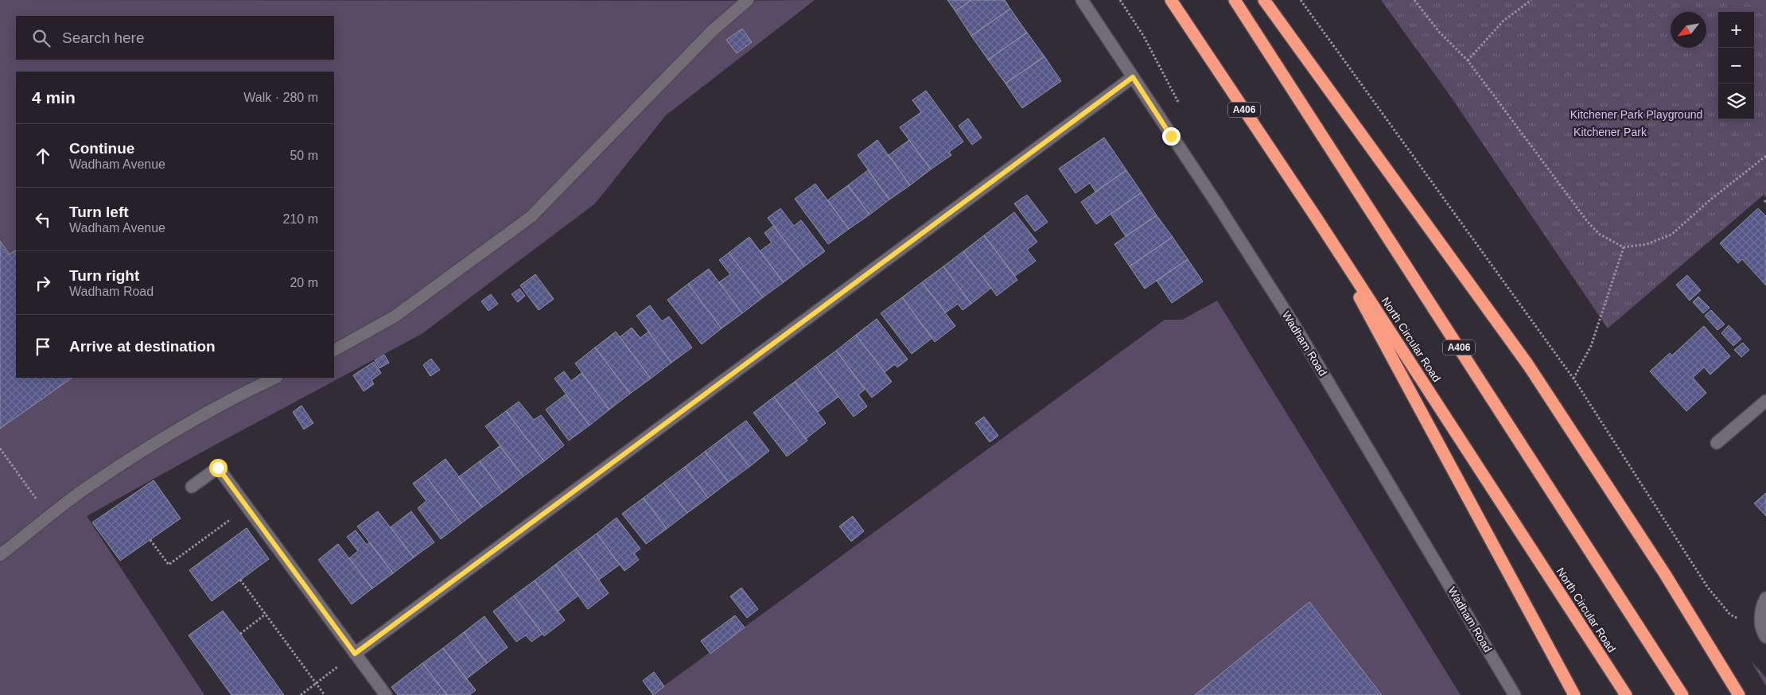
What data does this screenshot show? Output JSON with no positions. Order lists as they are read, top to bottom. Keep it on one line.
{"streets":{"highway":["A406","North Circular Road"],"street":["Wadham Road"]},"crossings":[["A406","North Circular Road"]],"parks":["Kitchener Park Playground","Kitchener Park"],"north":"bottom left","page":{"map_buttons":["+","−"],"search":"Search here","heading":["4 min","Walk · 280 m"],"list":[["Continue","Wadham Avenue","50 m"],["Turn left","Wadham Avenue","210 m"],["Turn right","Wadham Road","20 m"],"Arrive at destination"]}}
